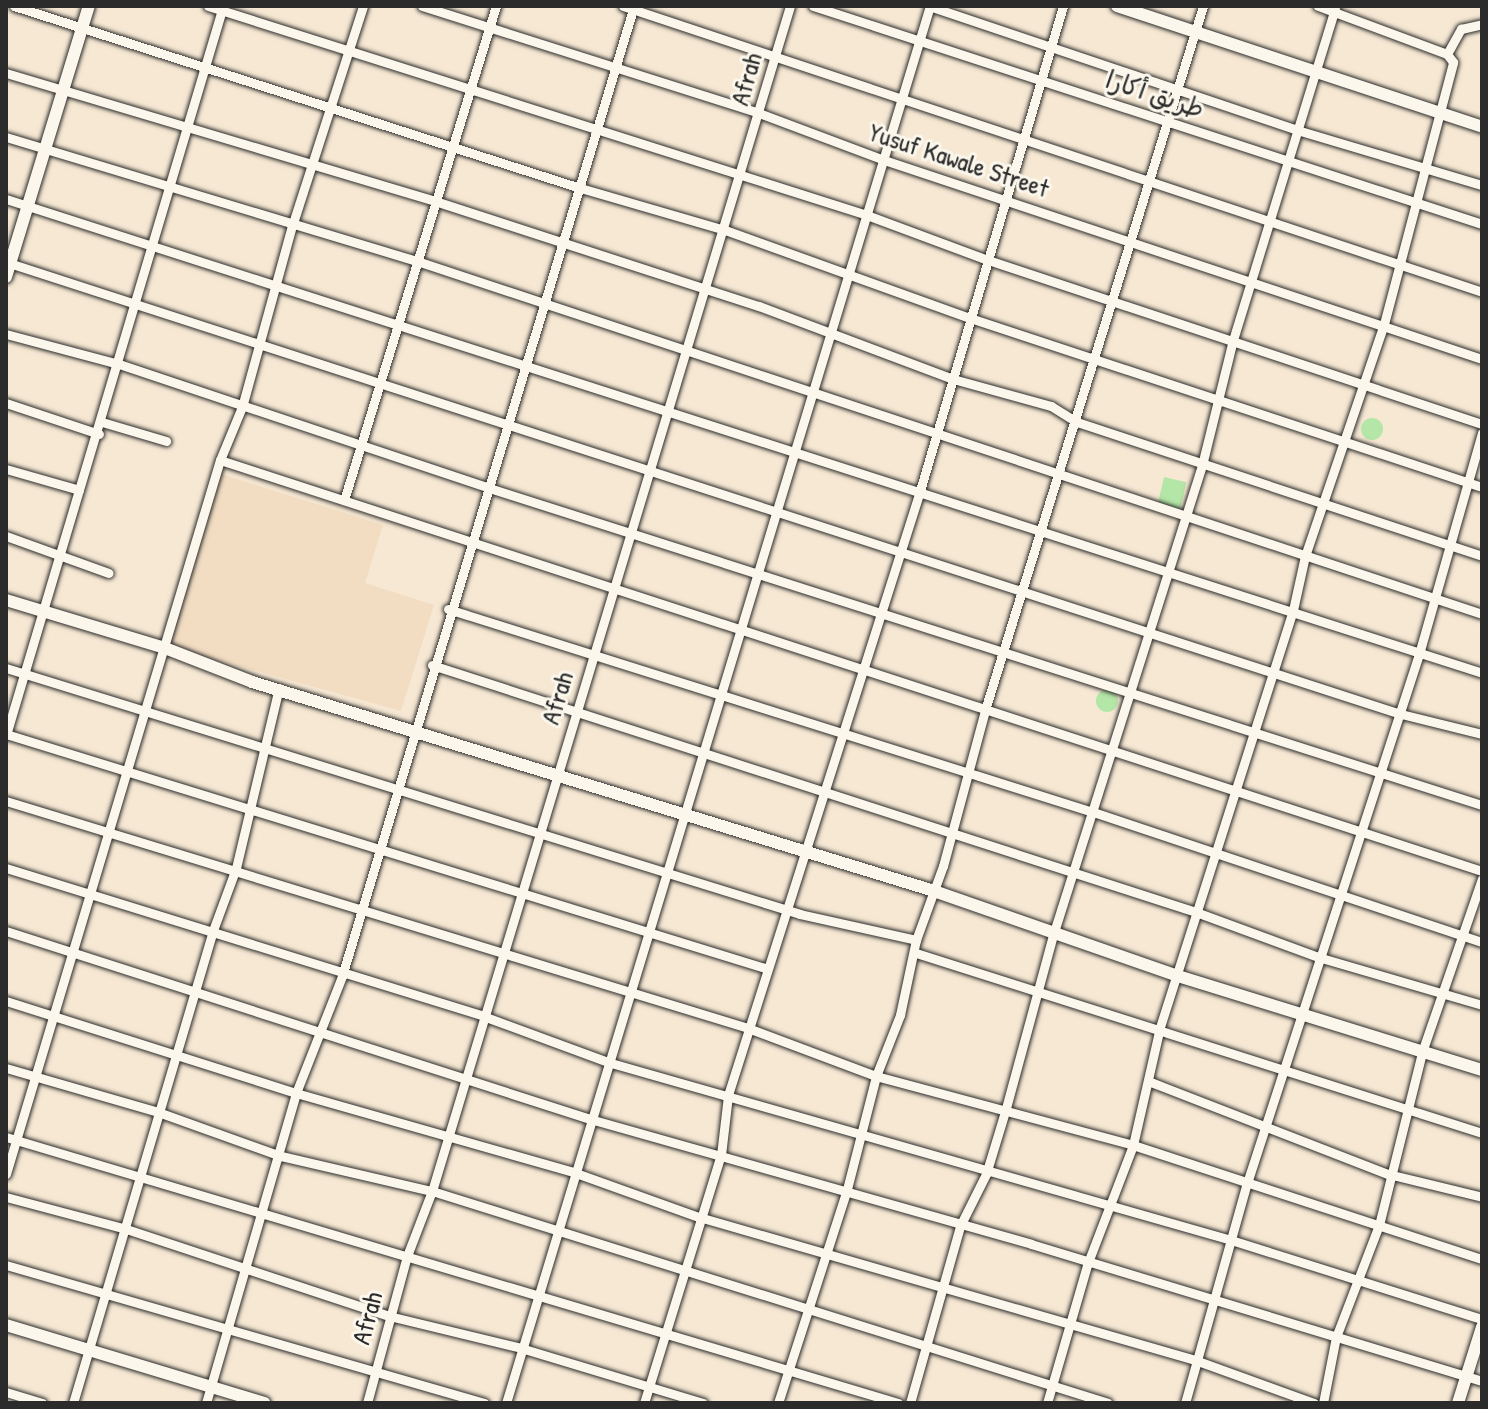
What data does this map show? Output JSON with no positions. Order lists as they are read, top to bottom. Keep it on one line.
{"streets":{"street":["Afrah","طريق أكارا","Yusuf Kawale Street"]},"crossings":[["Afrah","Yusuf Kawale Street"]]}
